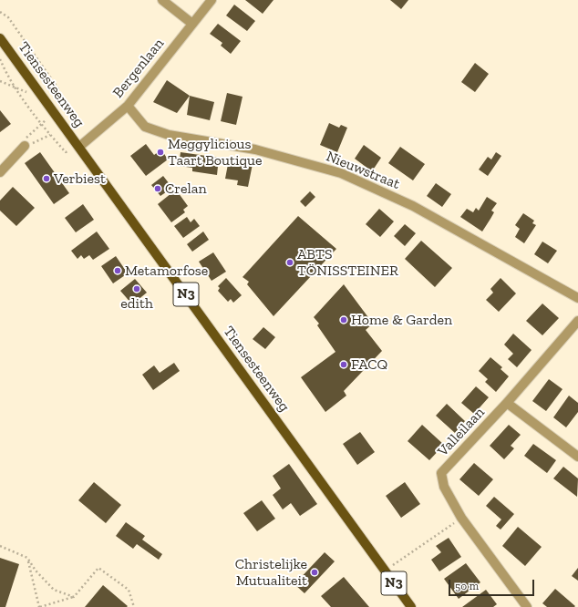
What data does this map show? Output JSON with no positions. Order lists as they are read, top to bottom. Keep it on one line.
{"streets":{"main road":["Tiensesteenweg","N3"],"street":["Bergenlaan","Nieuwstraat","Valleilaan"]},"crossings":[["Bergenlaan","Tiensesteenweg"],["Bergenlaan","Nieuwstraat"]],"places":["Meggylicious Taart Boutique","Verbiest","Crelan","ABTS TÖNISSTEINER","Metamorfose","edith","Home & Garden","FACQ","Christelijke Mutualiteit"],"scale_bar":"50 m"}
